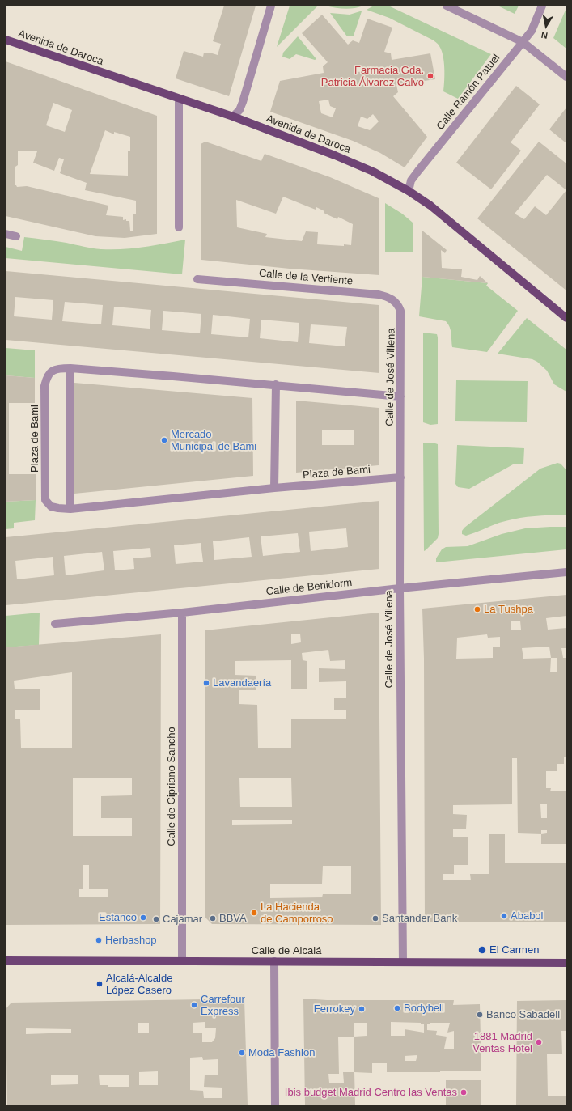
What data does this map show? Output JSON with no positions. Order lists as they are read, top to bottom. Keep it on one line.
{"streets":{"main road":["Avenida de Daroca","Calle de Alcalá"],"street":["Calle Ramón Patuel","Calle de la Vertiente","Calle de José Villena","Plaza de Bami","Calle de Benidorm","Calle de Cipriano Sancho"]},"crossings":[["Avenida de Daroca","Calle Ramón Patuel"],["Calle de la Vertiente","Calle de José Villena"],["Calle de José Villena","Plaza de Bami"],["Calle de José Villena","Calle de Benidorm"],["Calle de José Villena","Calle de Alcalá"],["Calle de Benidorm","Calle de Cipriano Sancho"],["Calle de Cipriano Sancho","Calle de Alcalá"]],"places":["Farmacia Gda. Patricia Álvarez Calvo","Mercado Municipal de Bami","La Tushpa","Lavandaería","La Hacienda de Camporroso","Ababol","Estanco","BBVA","Santander Bank","Cajamar","Herbashop","El Carmen","Alcalá-Alcalde López Casero","Carrefour Express","Bodybell","Ferrokey","Banco Sabadell","1881 Madrid Ventas Hotel","Moda Fashion","Ibis budget Madrid Centro las Ventas"],"north":"bottom"}
